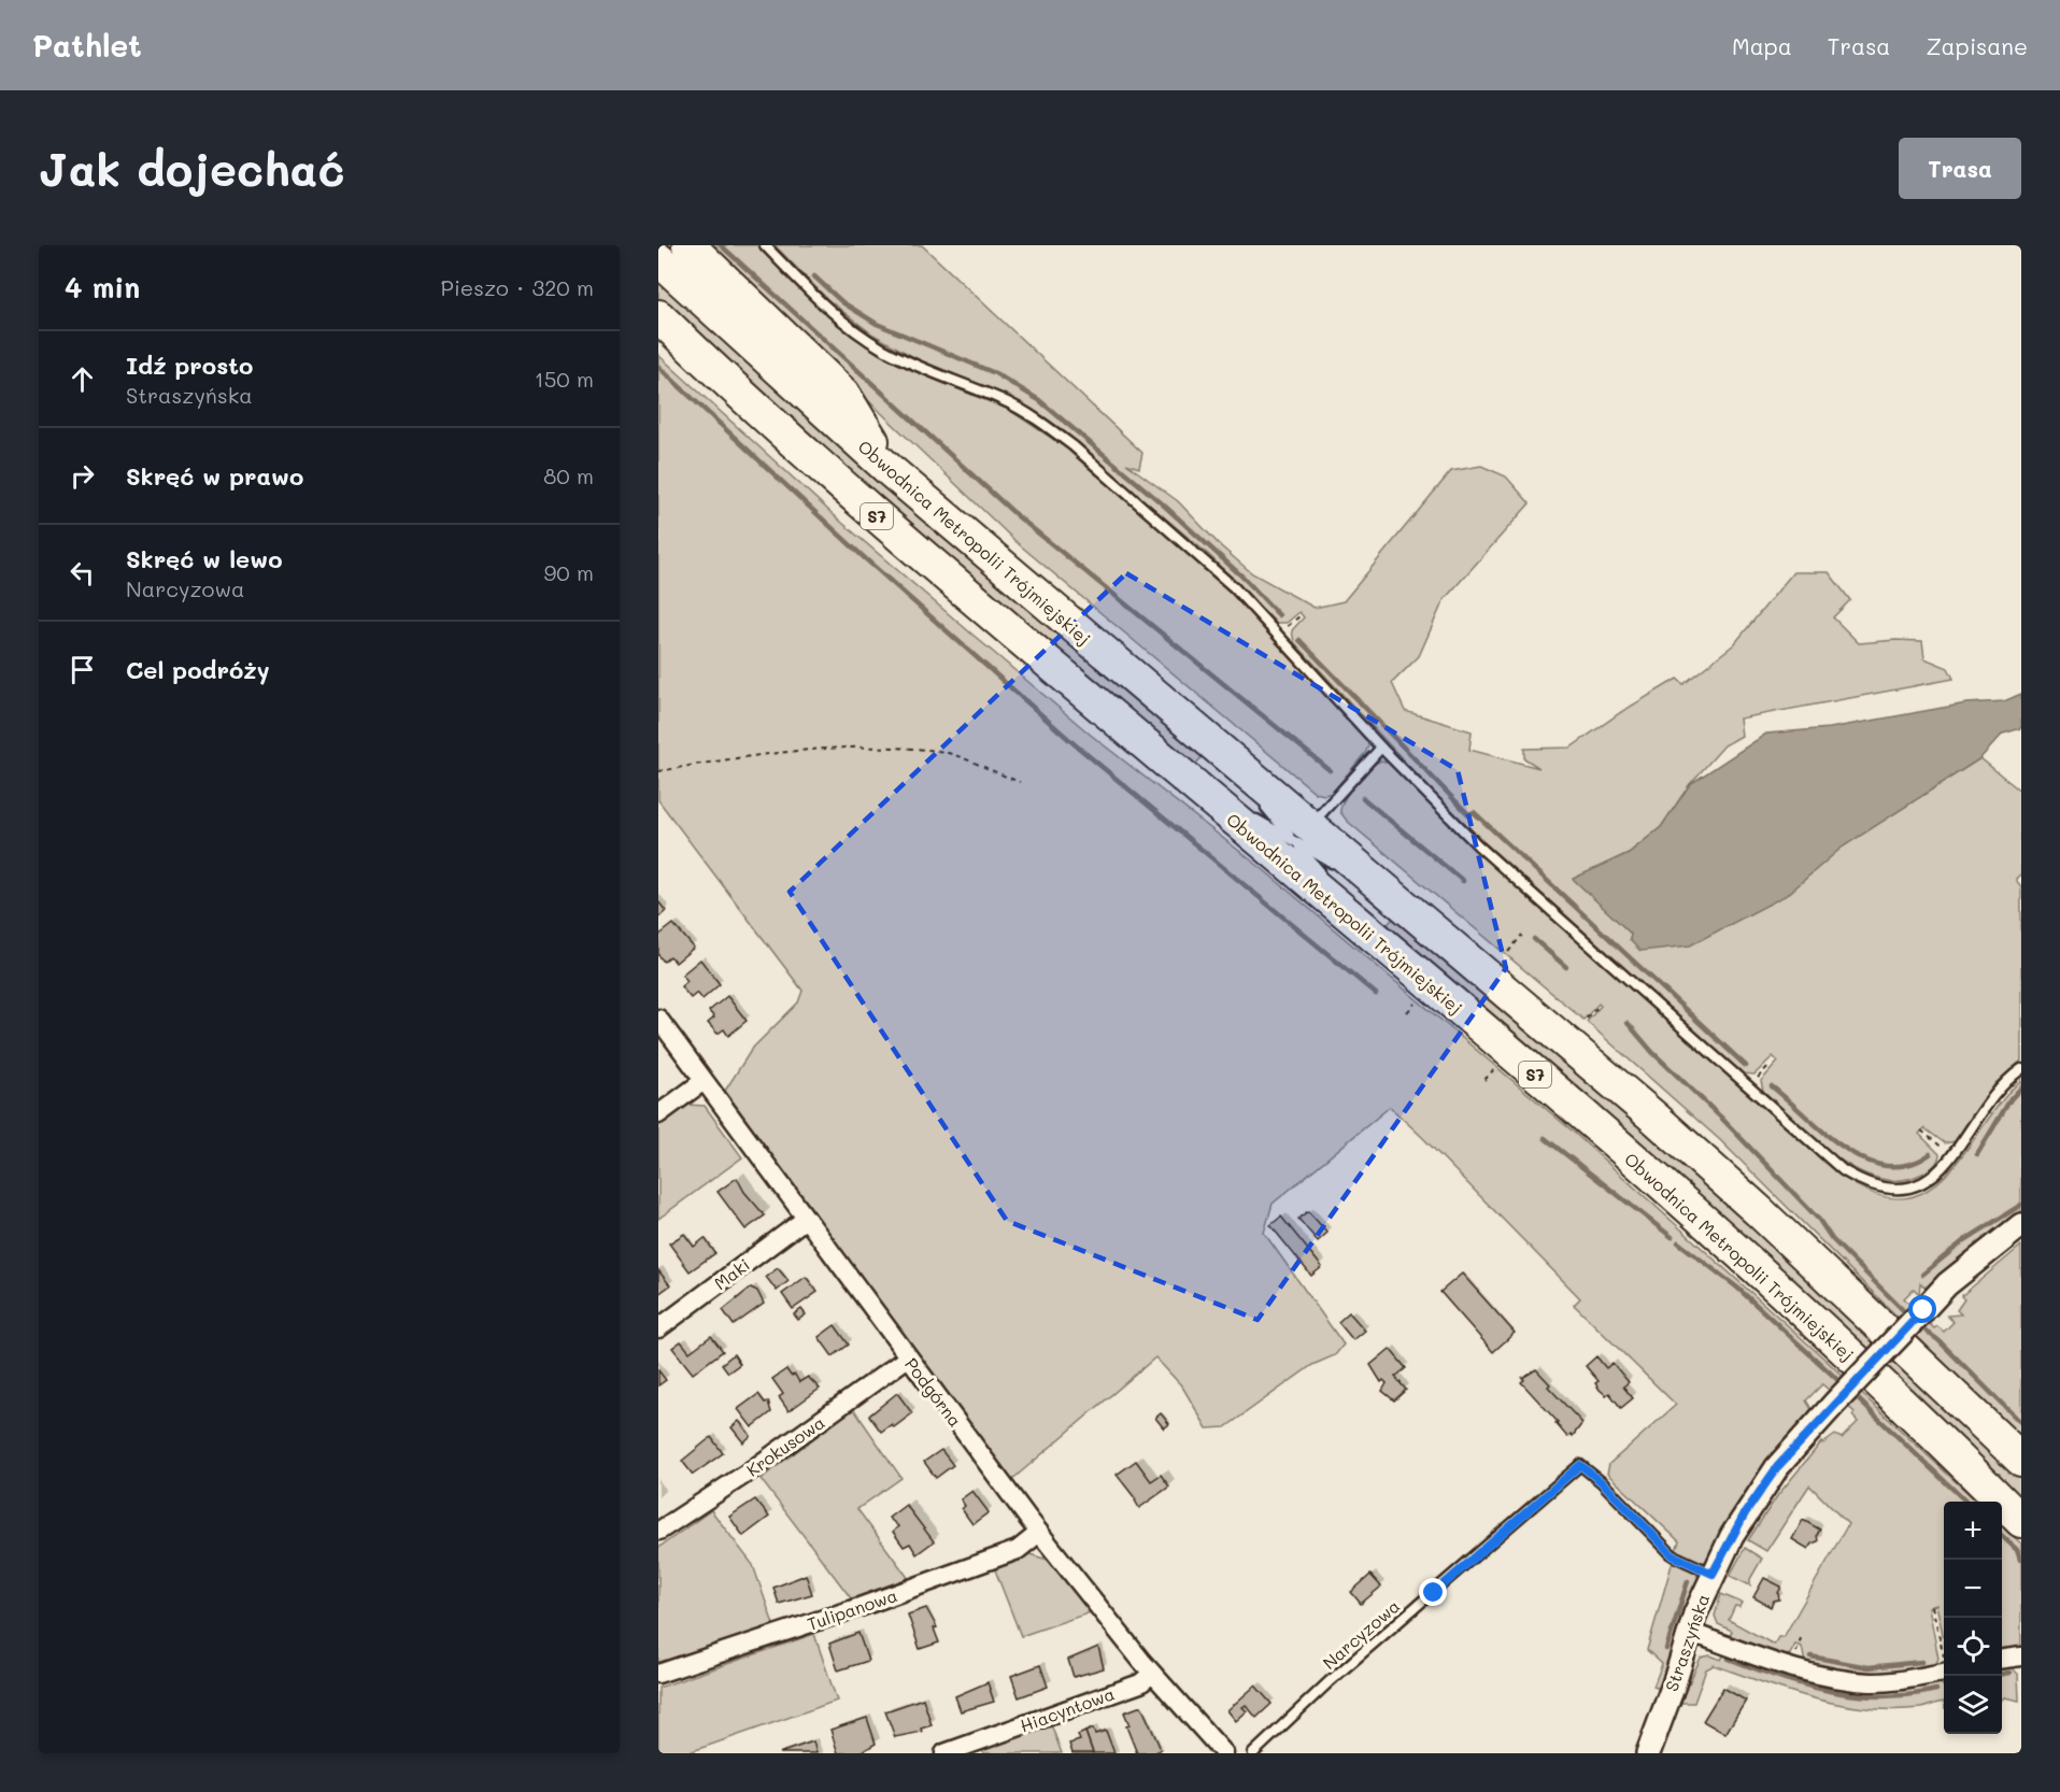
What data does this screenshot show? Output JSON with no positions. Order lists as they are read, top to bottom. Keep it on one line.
{"streets":{"highway":["S7","Obwodnica Metropolii Trójmiejskiej"],"street":["Maki","Podgórna","Krokusowa","Tulipanowa","Straszyńska","Hiacyntowa"],"lane":["Narcyzowa"]},"crossings":[["Maki","Podgórna"],["Podgórna","Krokusowa"],["Podgórna","Tulipanowa"],["Podgórna","Hiacyntowa"],["Narcyzowa","Straszyńska"]],"page":{"header":"Pathlet","nav":["Mapa","Trasa","Zapisane"],"buttons":"Trasa","title":"Jak dojechać","heading":["4 min","Pieszo · 320 m"],"list":[["Idź prosto","Straszyńska","150 m"],["Skręć w prawo","80 m"],["Skręć w lewo","Narcyzowa","90 m"],"Cel podróży"],"map_buttons":["+","−"]}}
